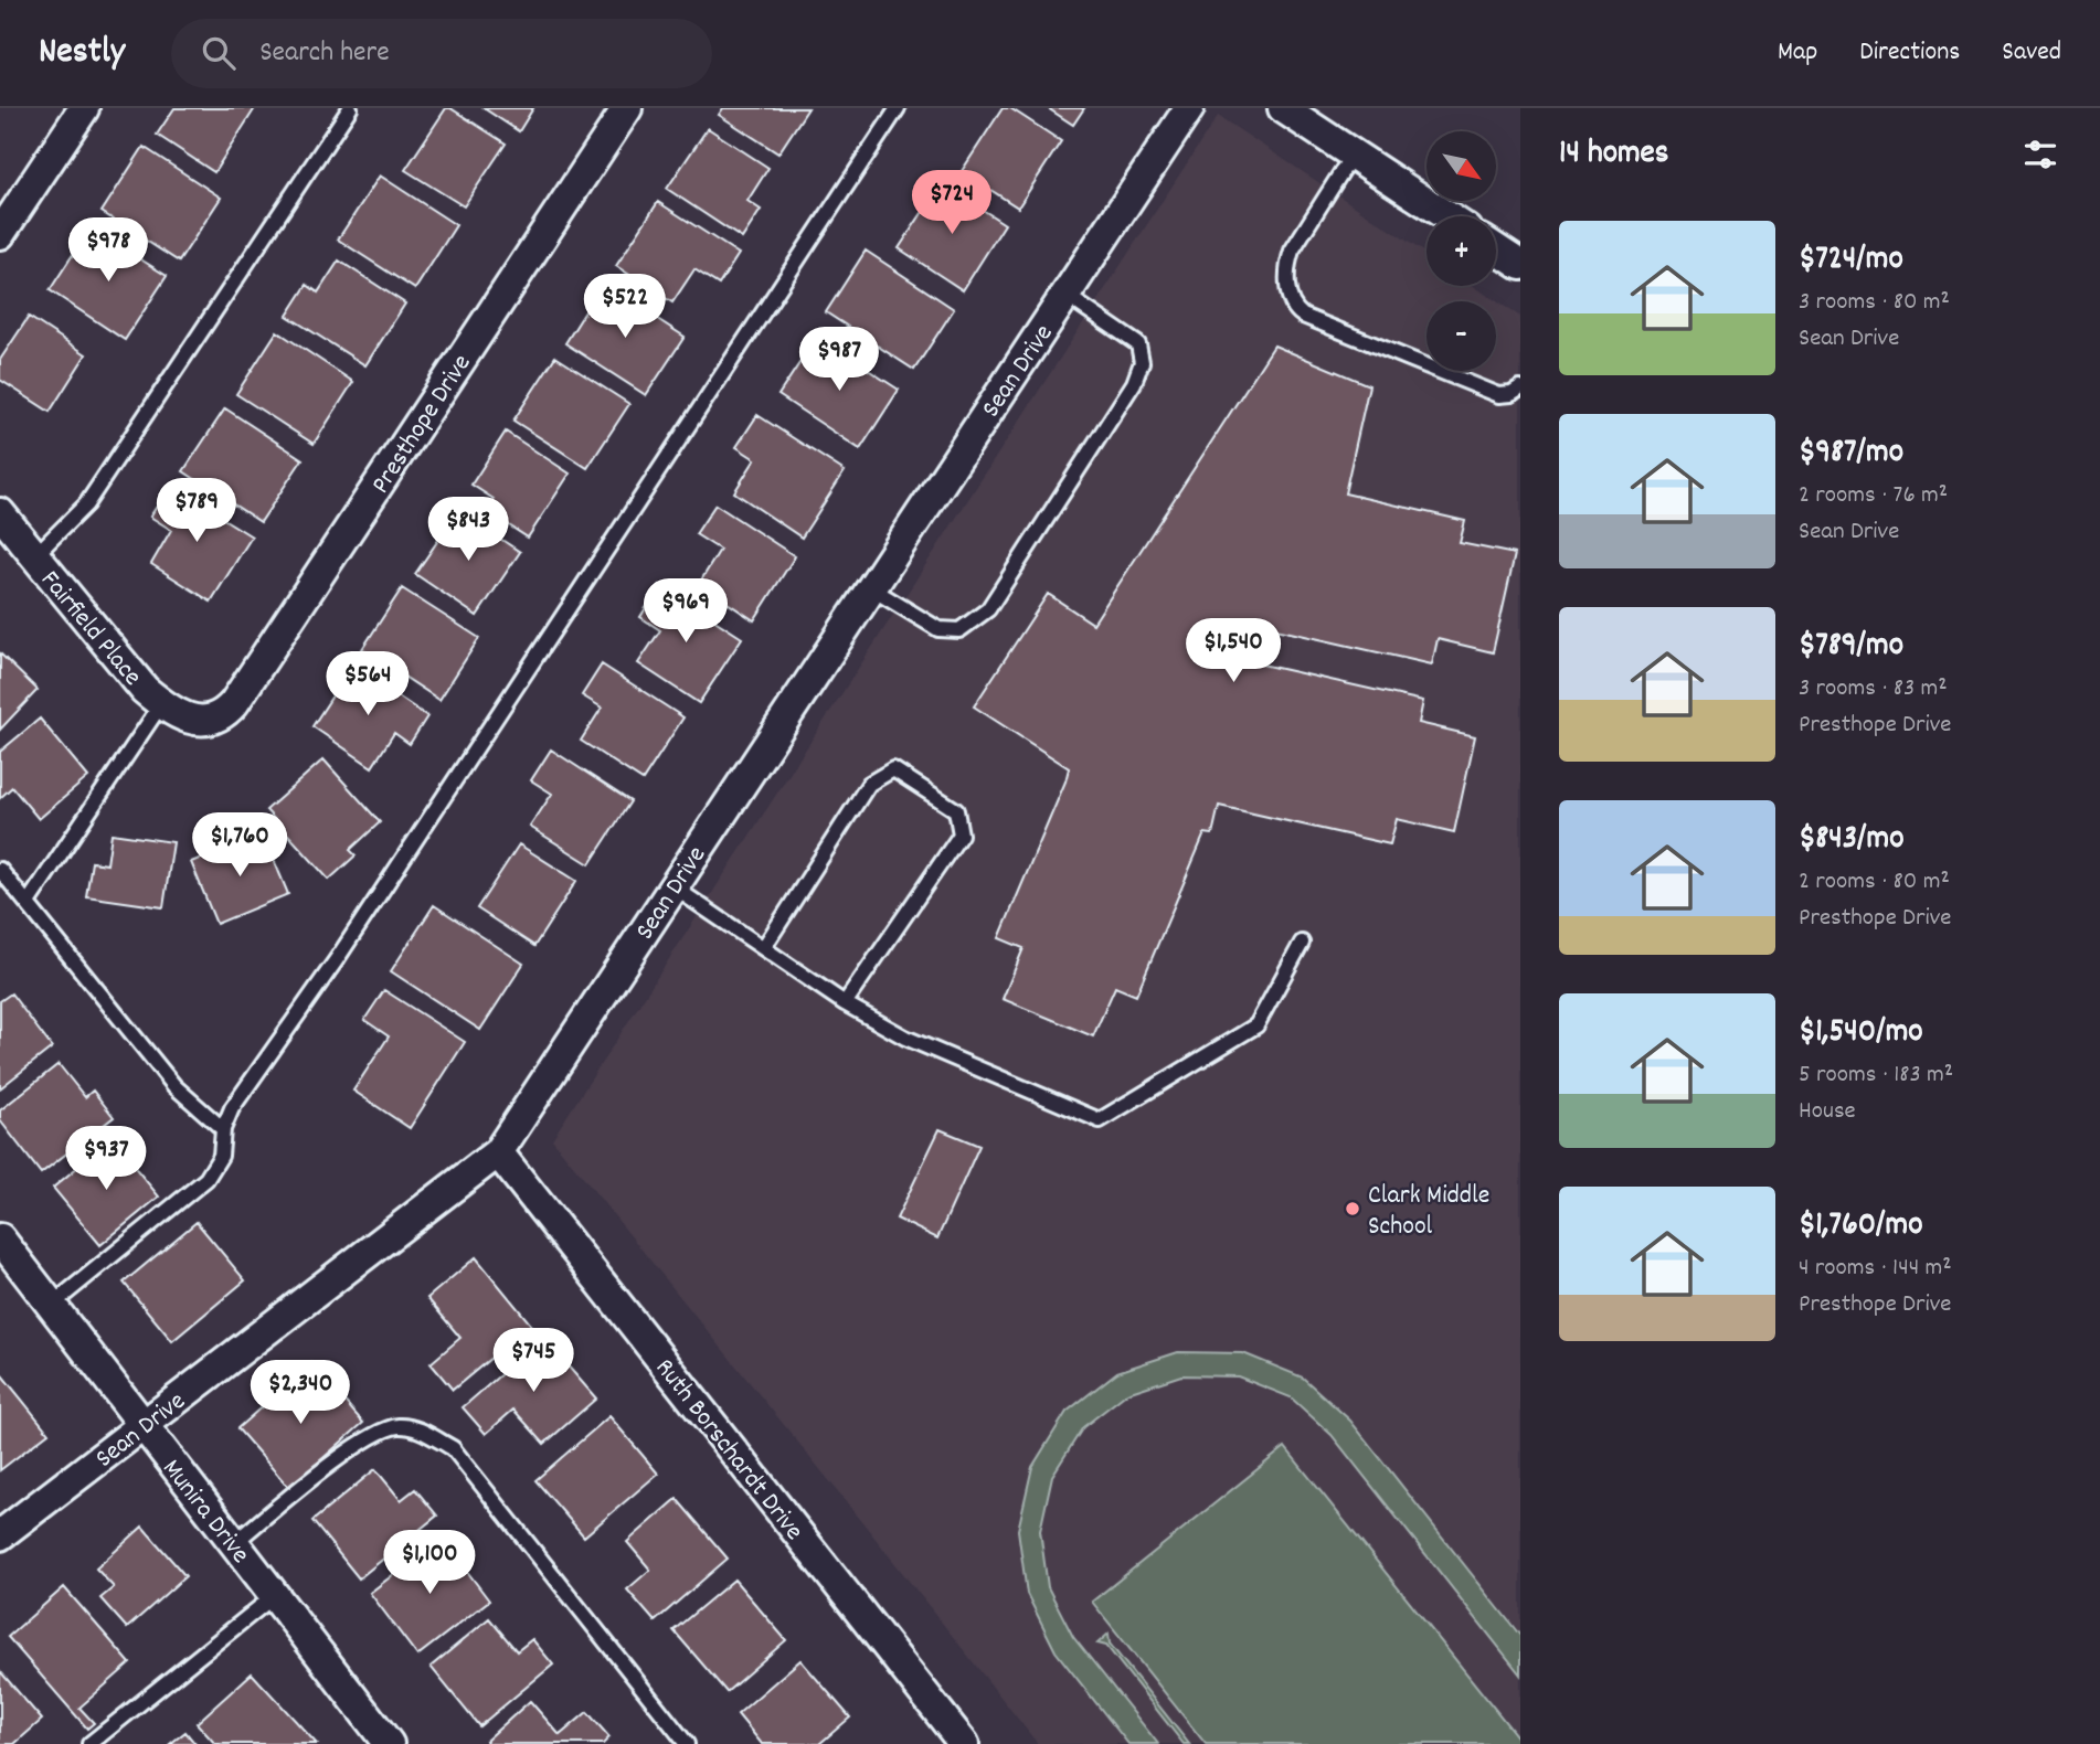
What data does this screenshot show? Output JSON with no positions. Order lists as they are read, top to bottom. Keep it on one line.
{"streets":{"street":["Sean Drive","Presthope Drive","Fairfield Place","Ruth Borschardt Drive","Munira Drive"]},"crossings":[["Sean Drive","Ruth Borschardt Drive"],["Sean Drive","Munira Drive"],["Presthope Drive","Fairfield Place"]],"places":["Clark Middle School"],"north":"bottom right","page":{"header":"Nestly","search":"Search here","nav":["Map","Directions","Saved"],"heading":"14 homes","map_buttons":["+","−"],"price":["$724","$978","$522","$987","$789","$843","$969","$1,540","$564","$1,760","$937","$745","$2,340","$1,100"],"list":[{"name":"$724/mo","note":"3 rooms · 80 m² · Sean Drive"},{"name":"$987/mo","note":"2 rooms · 76 m² · Sean Drive"},{"name":"$789/mo","note":"3 rooms · 83 m² · Presthope Drive"},{"name":"$843/mo","note":"2 rooms · 80 m² · Presthope Drive"},{"name":"$1,540/mo","note":"5 rooms · 183 m² · House"},{"name":"$1,760/mo","note":"4 rooms · 144 m² · Presthope Drive"}]}}
